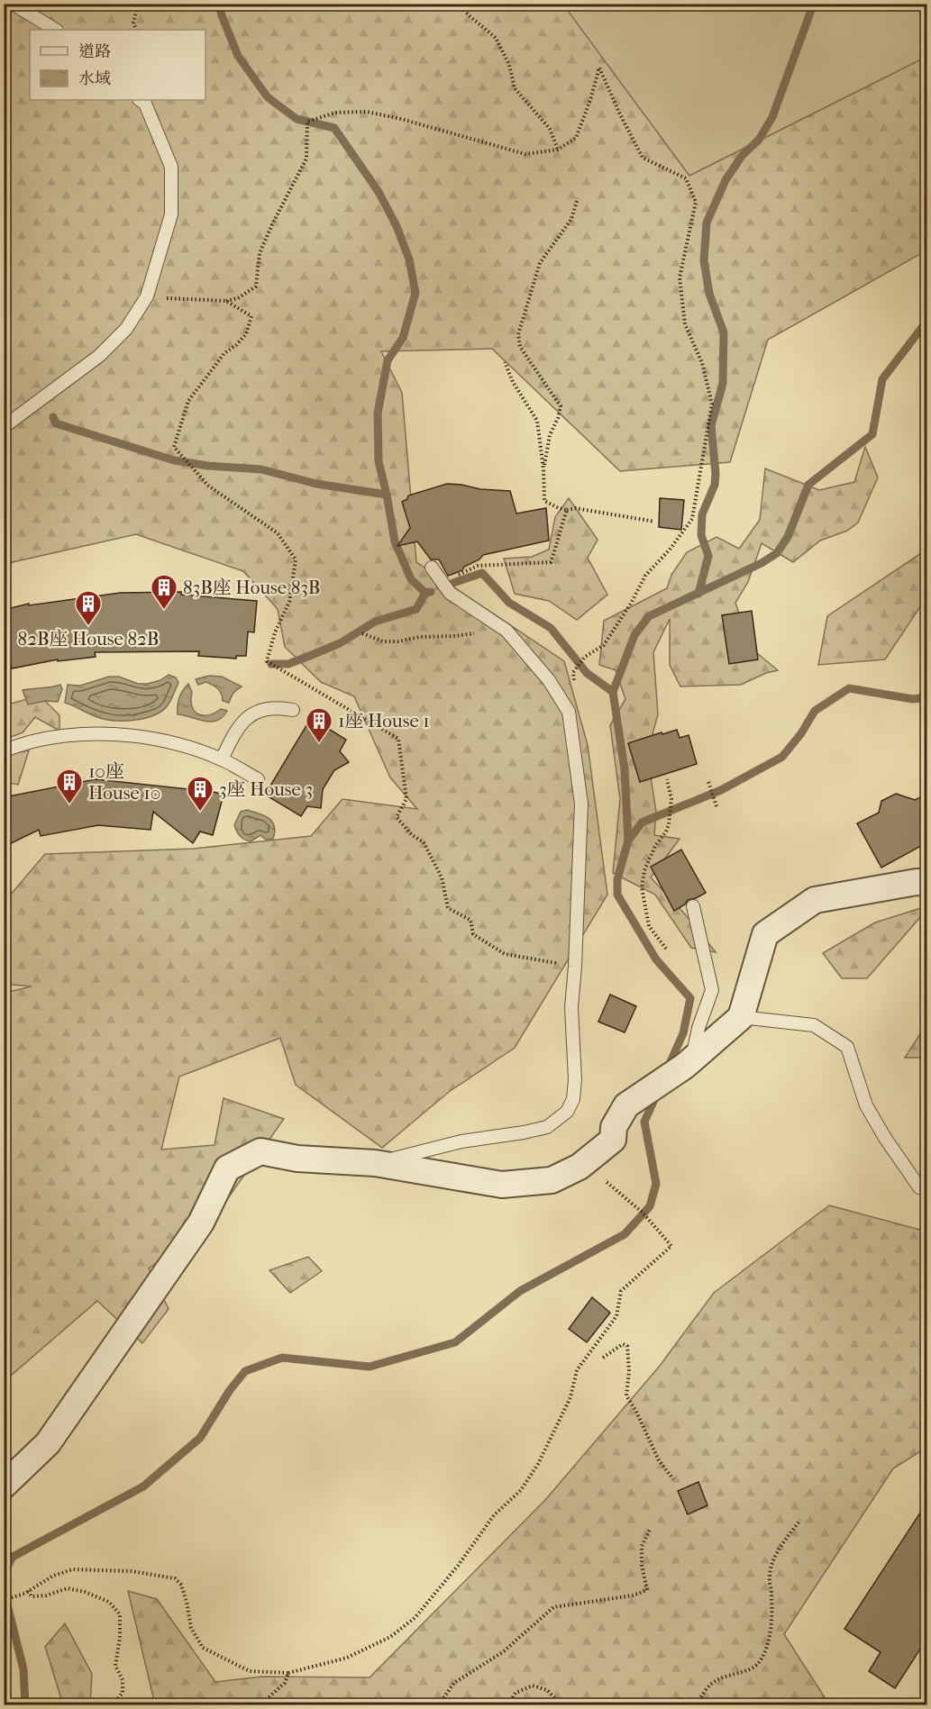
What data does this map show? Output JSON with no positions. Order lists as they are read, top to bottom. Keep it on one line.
{"places":{"building":["83B座 House 83B","82B座 House 82B","1座 House 1","10座 House 10","3座 House 3"]},"legend":["道路","水域"]}
